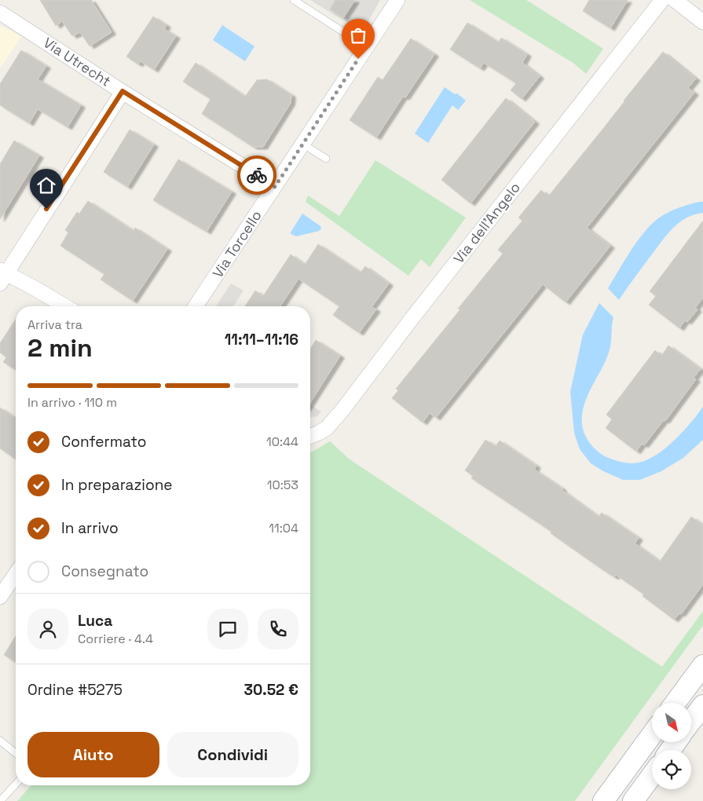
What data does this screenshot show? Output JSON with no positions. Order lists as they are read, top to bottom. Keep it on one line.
{"streets":{"street":["Via Utrecht","Via dell'Angelo","Via Torcello"]},"crossings":[["Via Utrecht","Via Torcello"]],"north":"bottom right","page":{"heading":["2 min","Arriva tra","11:11–11:16"],"panel":["Luca","Corriere · 4.4","Ordine #5275","30.52 €"],"bar":"In arrivo · 110 m","list":[["Confermato","10:44"],["In preparazione","10:53"],["In arrivo","11:04"],"Consegnato"],"buttons":["Aiuto","Condividi"]}}
